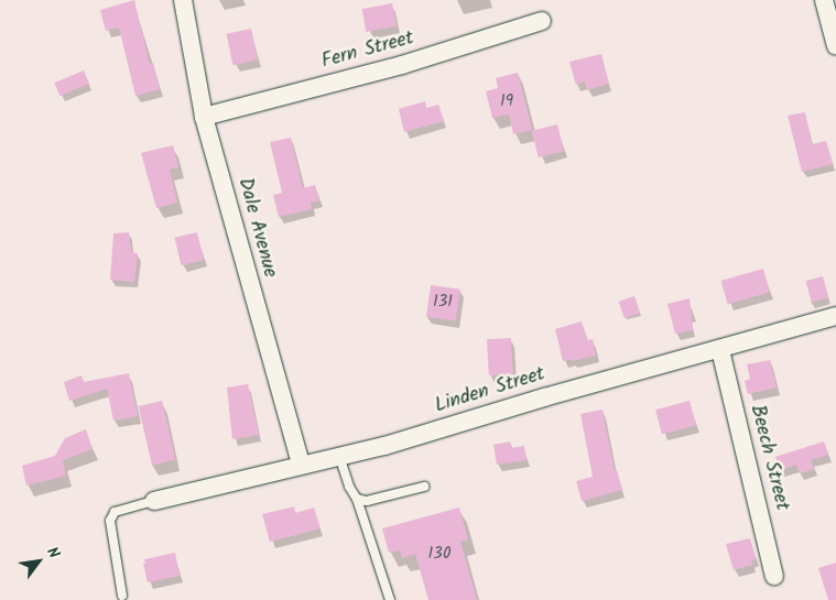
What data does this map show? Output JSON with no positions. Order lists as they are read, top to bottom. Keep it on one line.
{"streets":{"street":["Fern Street","Dale Avenue","Linden Street","Beech Street"]},"crossings":[["Fern Street","Dale Avenue"],["Dale Avenue","Linden Street"],["Linden Street","Beech Street"]],"house_numbers":["19","131","130"],"north":"top right"}
